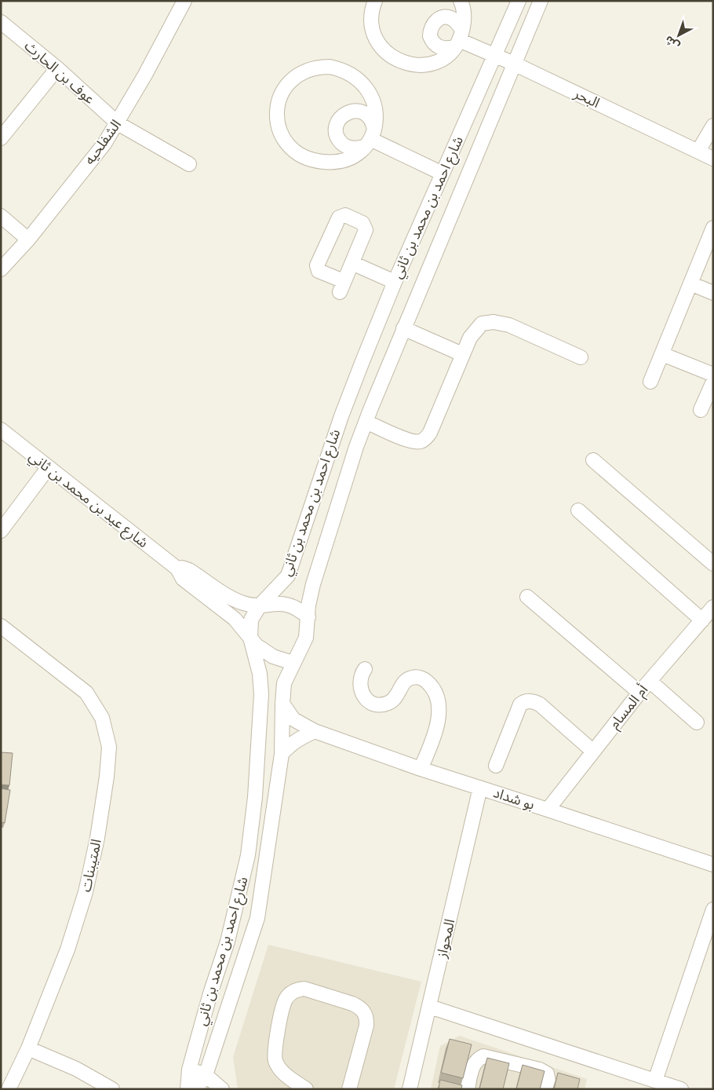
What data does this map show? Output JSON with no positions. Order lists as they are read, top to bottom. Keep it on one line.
{"streets":{"street":["عوف بن الحارث","البحر","الشفلحيه","شارع احمد بن محمد بن ثاني","شارع عيد بن محمد بن ثاني","أم المسام","بو شداد","المتيبنات","المحواز"]},"crossings":[["عوف بن الحارث","الشفلحيه"],["البحر","شارع احمد بن محمد بن ثاني"],["شارع احمد بن محمد بن ثاني","شارع عيد بن محمد بن ثاني"],["شارع احمد بن محمد بن ثاني","بو شداد"],["أم المسام","بو شداد"],["بو شداد","المحواز"]],"north":"bottom left"}
